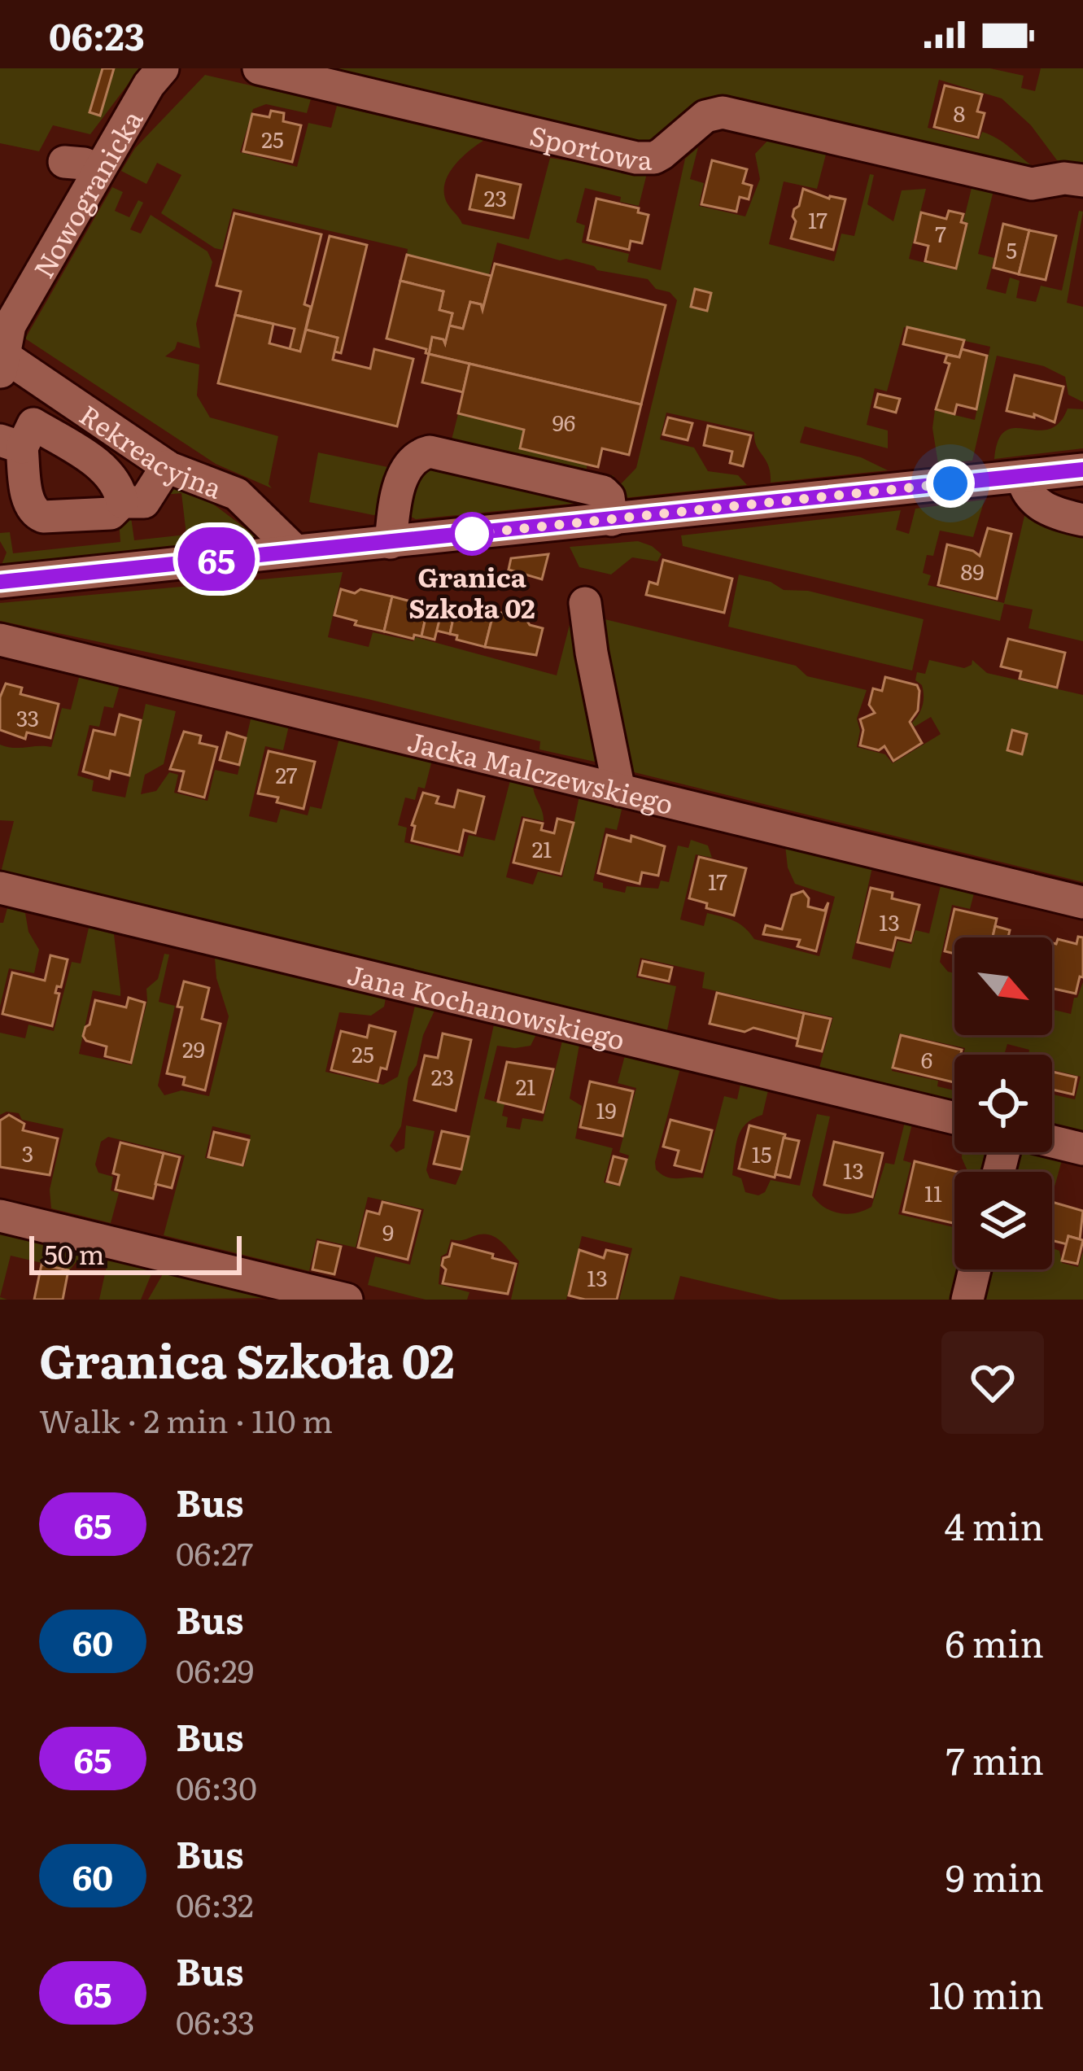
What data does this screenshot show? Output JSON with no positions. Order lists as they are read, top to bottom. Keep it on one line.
{"streets":{"street":["Sportowa","Nowogranicka","Rekreacyjna","Jacka Malczewskiego","Jana Kochanowskiego"]},"crossings":[["Nowogranicka","Rekreacyjna"]],"places":["Granica Szkoła 02"],"lines":["bus line 65"],"house_numbers":["8","25","23","17","7","5","96","89","33","27","21","17","13","29","25","6","23","21","19","3","15","13","11","9","13"],"scale_bar":"50 m","north":"bottom right","page":{"status":"06:23","on_map":"65","scale":"50 m","heading":["Granica Szkoła 02","Walk · 2 min · 110 m"],"list":[{"mark":"65","name":"Bus","note":"06:27","value":"4 min"},{"mark":"60","name":"Bus","note":"06:29","value":"6 min"},{"mark":"65","name":"Bus","note":"06:30","value":"7 min"},{"mark":"60","name":"Bus","note":"06:32","value":"9 min"},{"mark":"65","name":"Bus","note":"06:33","value":"10 min"}]}}
